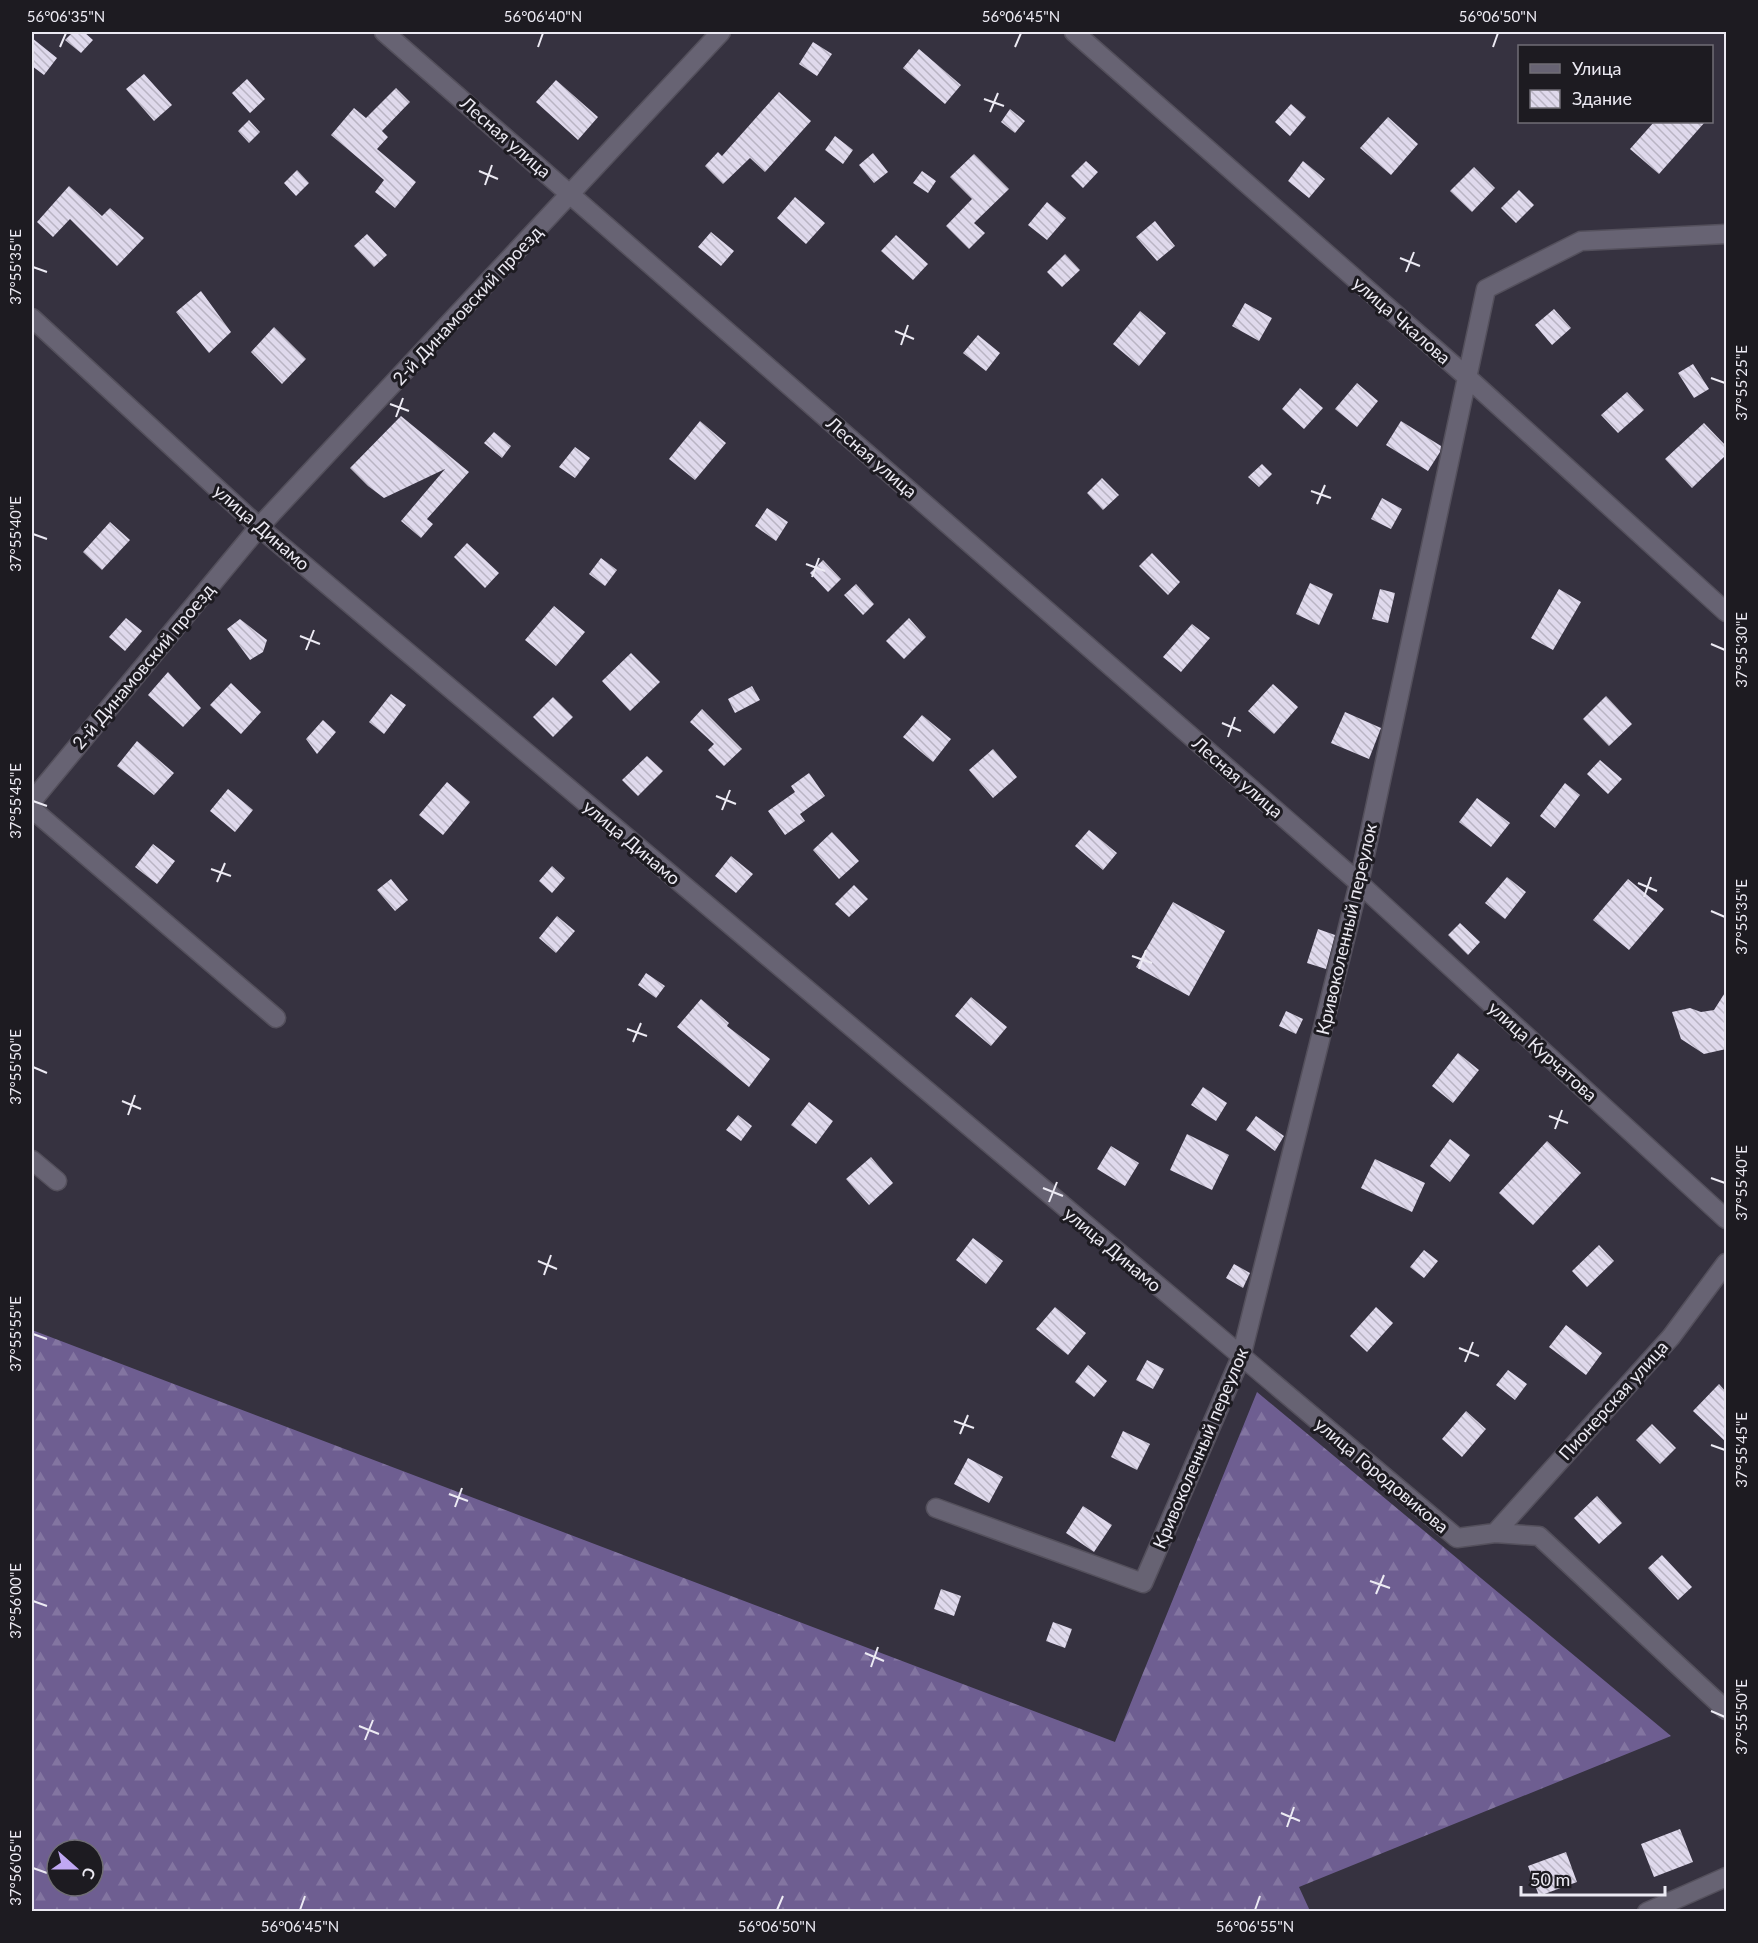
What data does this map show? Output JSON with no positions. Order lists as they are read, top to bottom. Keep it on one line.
{"streets":{"street":["Лесная улица","2-й Динамовский проезд","улица Чкалова","улица Динамо","Кривоколенный переулок","улица Курчатова","Пионерская улица","улица Городовикова"]},"crossings":[["Лесная улица","2-й Динамовский проезд"],["Лесная улица","Кривоколенный переулок"],["Лесная улица","улица Курчатова"],["2-й Динамовский проезд","улица Динамо"],["улица Чкалова","Кривоколенный переулок"],["улица Динамо","Кривоколенный переулок"],["улица Динамо","улица Городовикова"],["Кривоколенный переулок","улица Курчатова"],["Кривоколенный переулок","улица Городовикова"],["Пионерская улица","улица Городовикова"]],"legend":["Улица","Здание"],"scale_bar":"50 m","north":"right","coordinates":["56°06'35\"N","56°06'40\"N","56°06'45\"N","56°06'50\"N","37°55'35\"E","37°55'25\"E","37°55'40\"E","37°55'30\"E","37°55'45\"E","37°55'50\"E","37°55'55\"E","37°56'00\"E","37°56'05\"E","56°06'55\"N"]}
